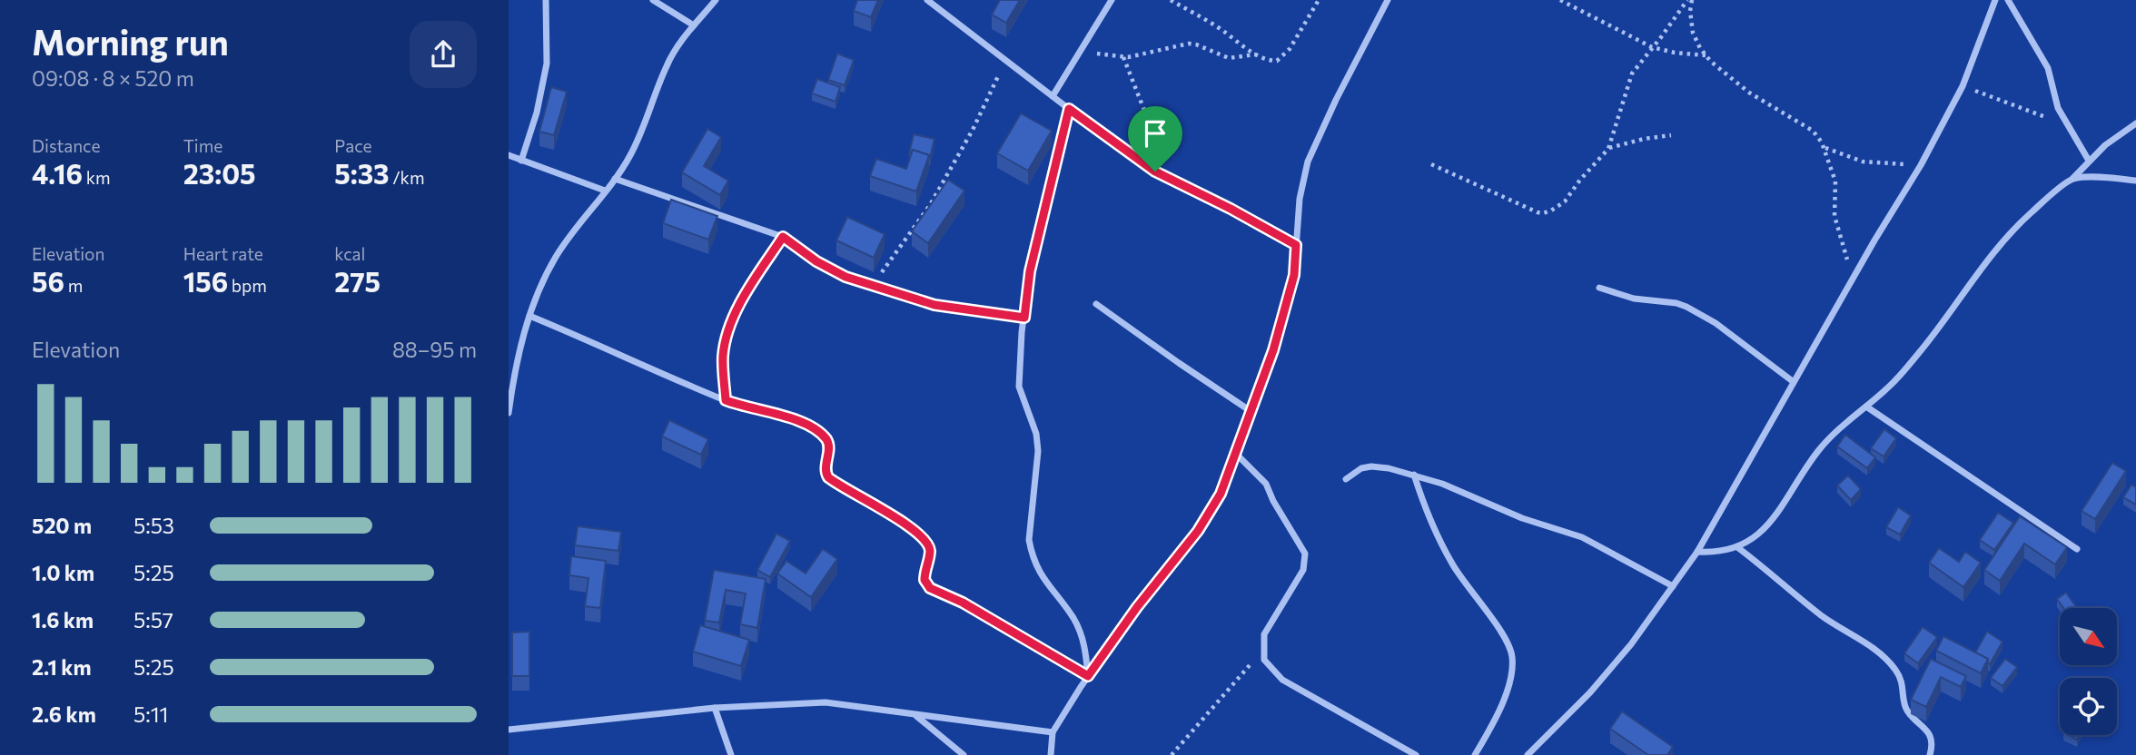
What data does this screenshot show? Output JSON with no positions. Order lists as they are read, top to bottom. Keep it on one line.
{"north":"bottom right","page":{"heading":["Morning run","09:08 · 8 × 520 m"],"stats":[["Distance","4.16 km"],["Time","23:05"],["Pace","5:33 /km"],["Elevation","56 m"],["Heart rate","156 bpm"],["kcal","275"]],"chart":["Elevation","88–95 m"],"list":[{"name":"520 m","note":"5:53"},{"name":"1.0 km","note":"5:25"},{"name":"1.6 km","note":"5:57"},{"name":"2.1 km","note":"5:25"},{"name":"2.6 km","note":"5:11"}]}}
